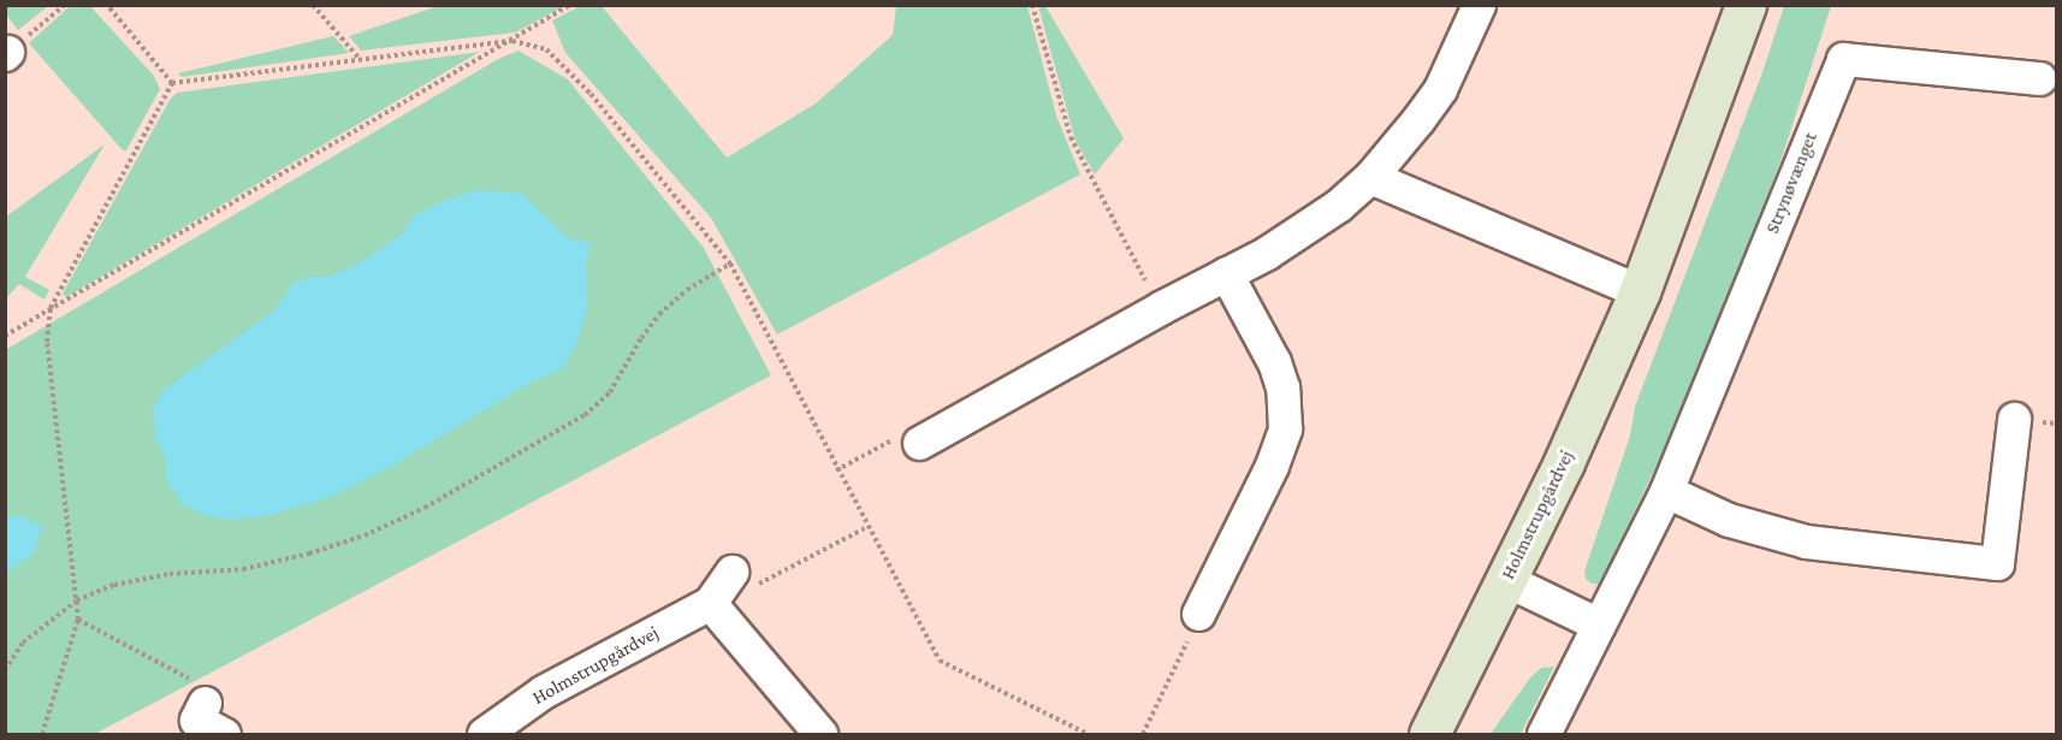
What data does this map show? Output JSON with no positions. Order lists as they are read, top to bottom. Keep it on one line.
{"streets":{"street":["Strynøvænget","Holmstrupgårdvej"]}}
